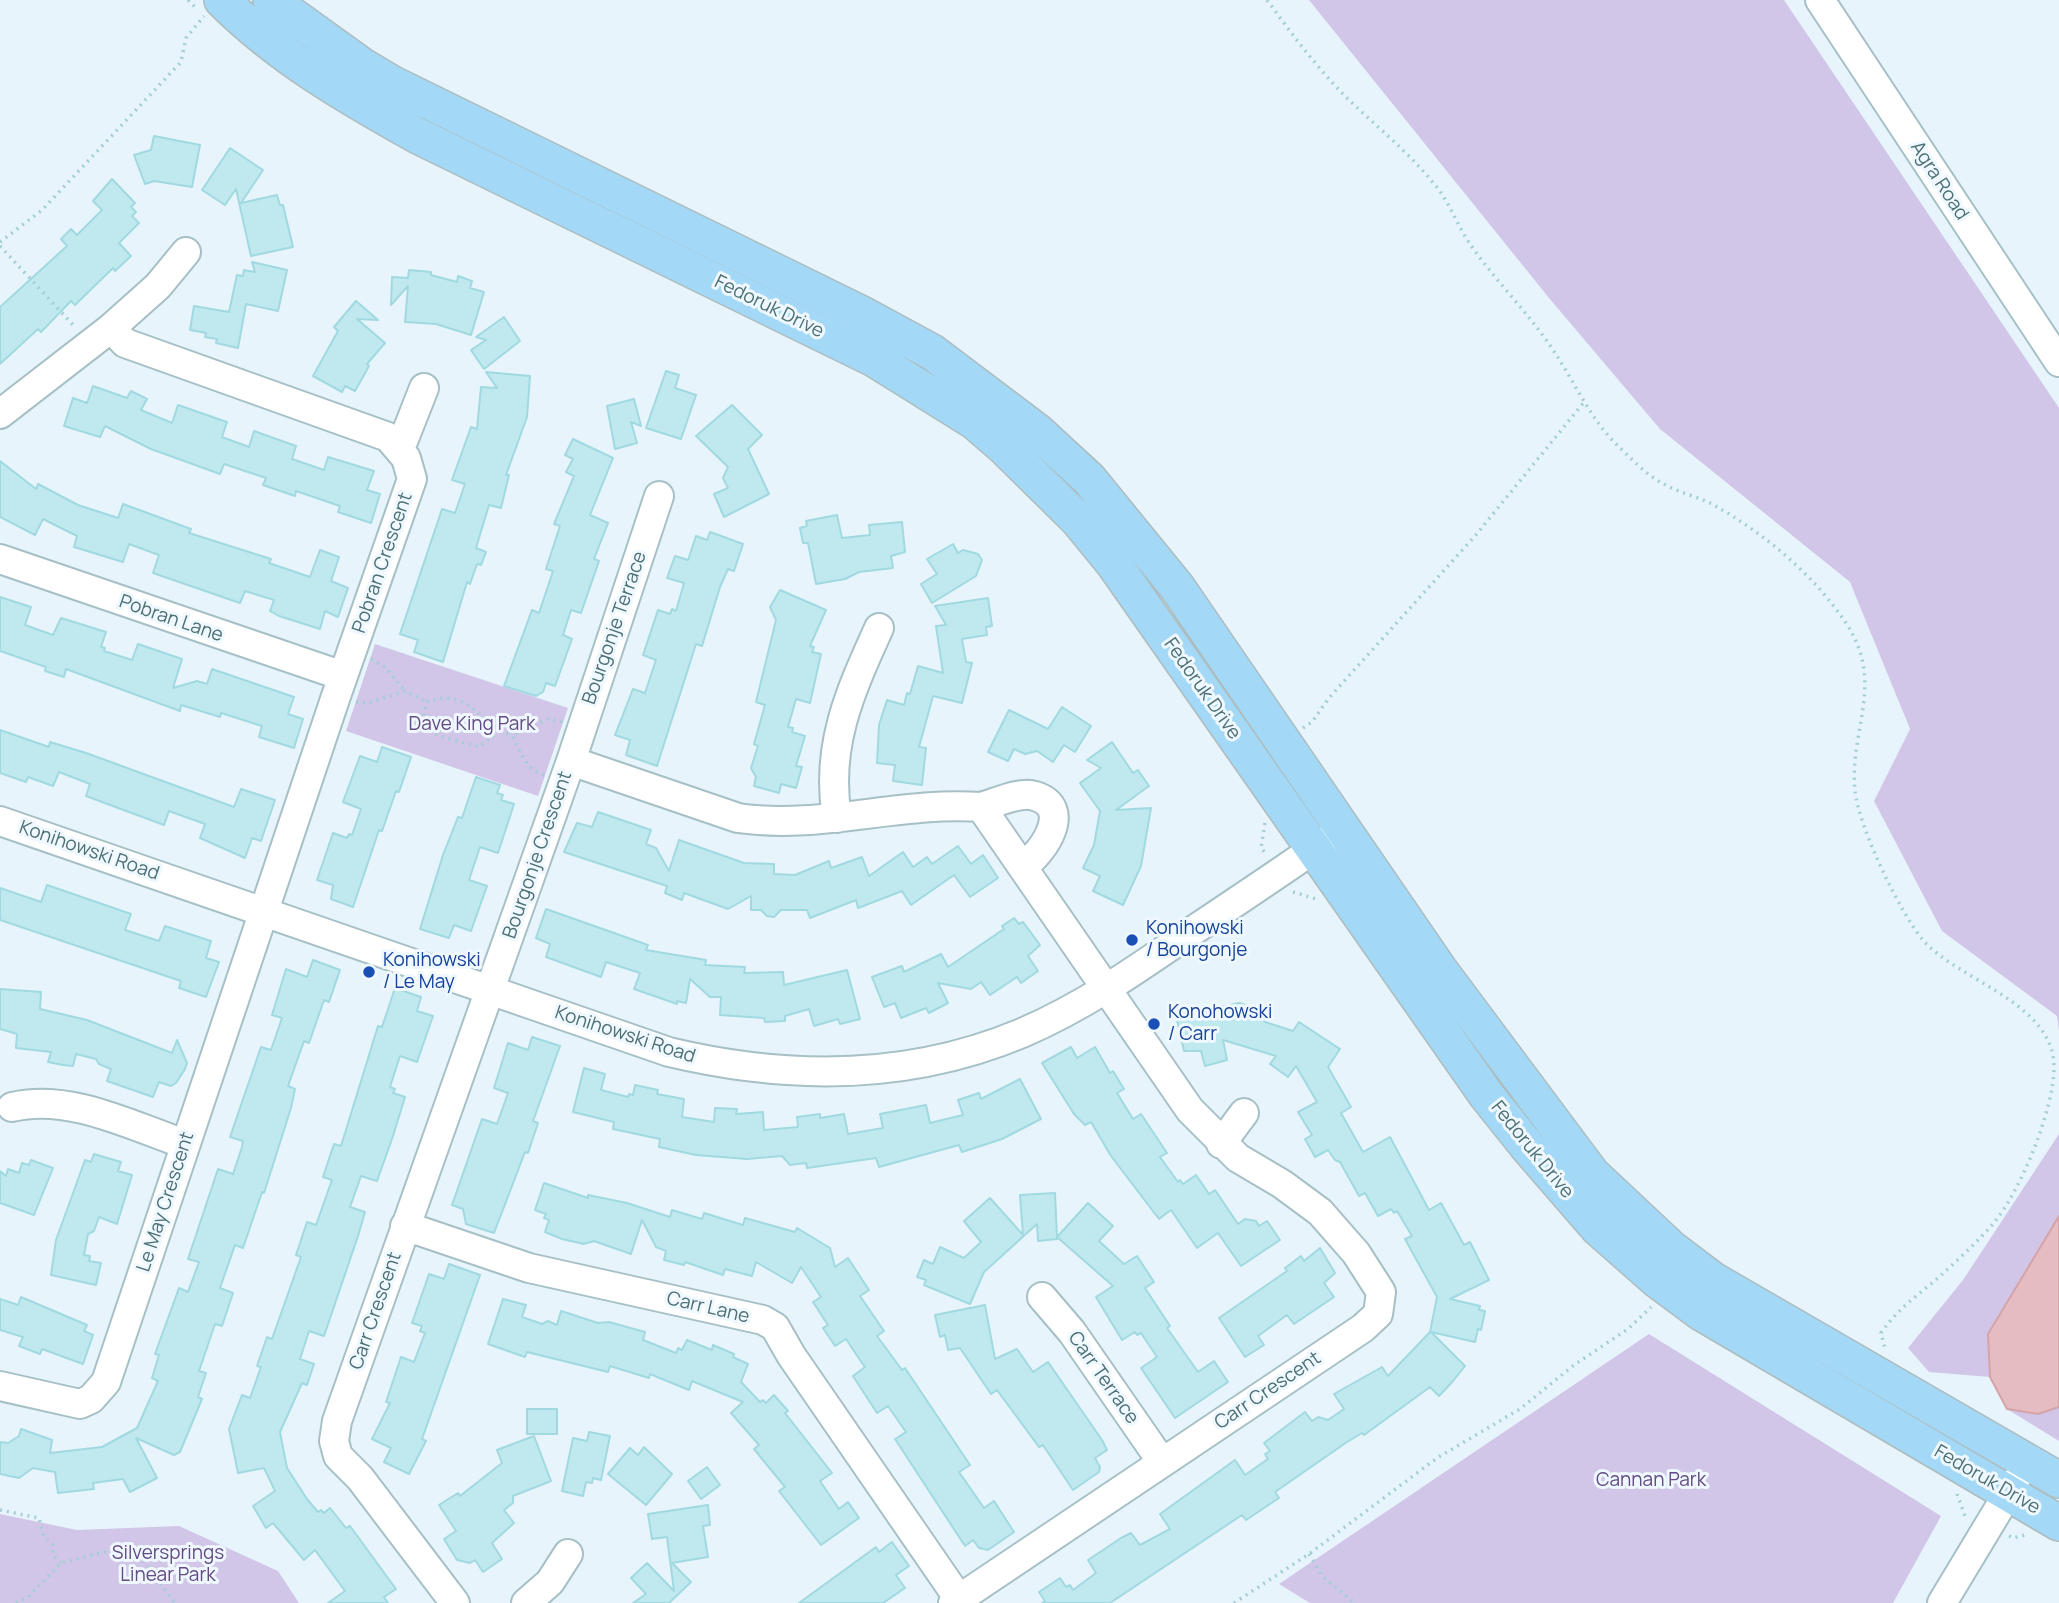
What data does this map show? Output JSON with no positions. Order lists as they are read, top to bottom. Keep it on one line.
{"streets":{"main road":["Fedoruk Drive"],"street":["Agra Road","Pobran Crescent","Pobran Lane","Bourgonje Terrace","Konihowski Road","Bourgonje Crescent","Le May Crescent","Carr Lane","Carr Crescent","Carr Terrace"]},"crossings":[["Fedoruk Drive","Konihowski Road"],["Pobran Crescent","Pobran Lane"],["Pobran Crescent","Konihowski Road"],["Pobran Crescent","Le May Crescent"],["Bourgonje Terrace","Bourgonje Crescent"],["Konihowski Road","Bourgonje Crescent"],["Konihowski Road","Le May Crescent"],["Konihowski Road","Carr Crescent"],["Bourgonje Crescent","Carr Crescent"],["Carr Lane","Carr Crescent"],["Carr Crescent","Carr Terrace"]],"parks":["Dave King Park","Cannan Park","Silversprings Linear Park"],"places":["Konihowski / Bourgonje","Konihowski / Le May","Konohowski / Carr"]}
